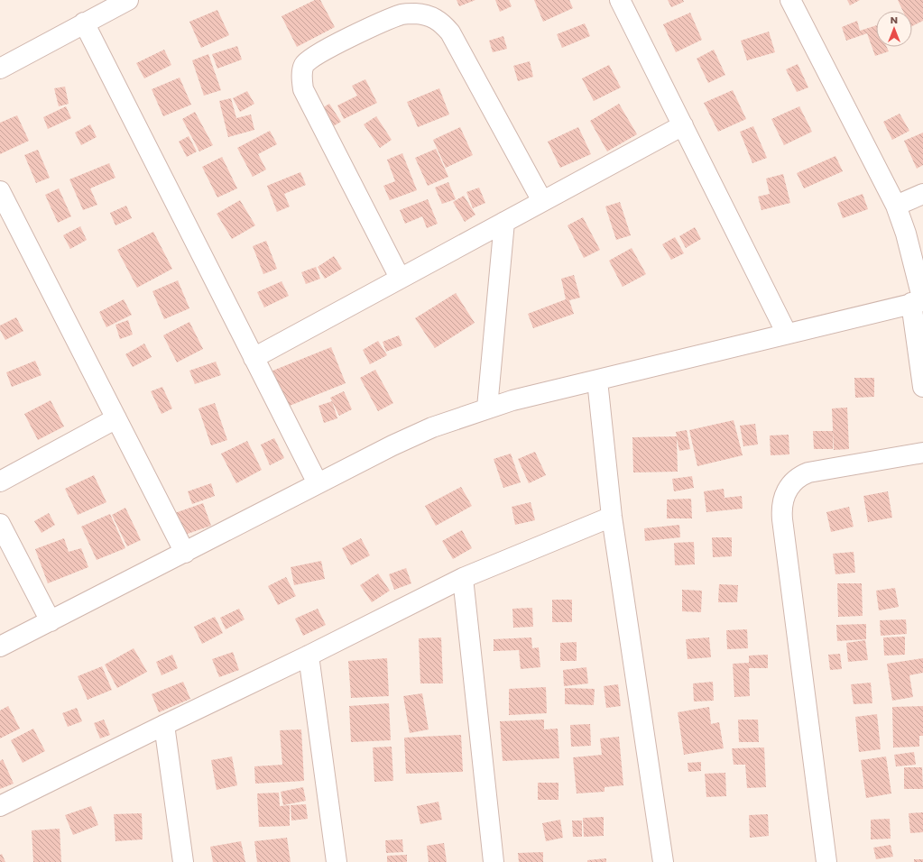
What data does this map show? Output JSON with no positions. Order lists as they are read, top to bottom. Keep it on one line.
{"north":"top"}
